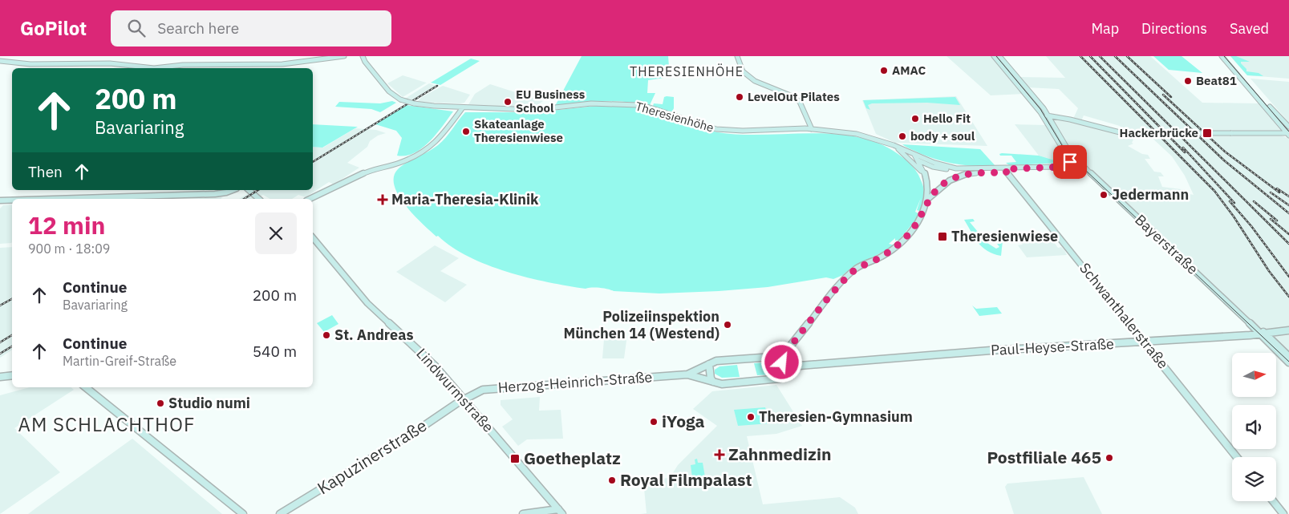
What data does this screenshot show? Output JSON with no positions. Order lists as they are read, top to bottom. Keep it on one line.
{"streets":{"main road":["Theresienhöhe","Bayerstraße","Schwanthalerstraße","Paul-Heyse-Straße","Herzog-Heinrich-Straße","Lindwurmstraße","Kapuzinerstraße"]},"crossings":[["Bayerstraße","Paul-Heyse-Straße"],["Schwanthalerstraße","Paul-Heyse-Straße"],["Herzog-Heinrich-Straße","Lindwurmstraße"],["Herzog-Heinrich-Straße","Kapuzinerstraße"],["Lindwurmstraße","Kapuzinerstraße"]],"districts":["THERESIENHÖHE","AM SCHLACHTHOF"],"places":{"other":["AMAC","Beat81","LevelOut Pilates","EU Business School","Hello Fit","Skateanlage Theresienwiese","body + soul","Jedermann","Polizeiinspektion München 14 (Westend)","St. Andreas","Studio numi","Theresien-Gymnasium","iYoga","Postfiliale 465","Royal Filmpalast"],"transit":["Hackerbrücke","Theresienwiese","Goetheplatz"],"health":["Maria-Theresia-Klinik","Zahnmedizin"]},"north":"right","page":{"header":"GoPilot","search":"Search here","nav":["Map","Directions","Saved"],"turn":["200 m","Bavariaring"],"then":"Then","heading":["12 min","900 m · 18:09"],"list":[{"name":"Continue","note":"Bavariaring","value":"200 m"},{"name":"Continue","note":"Martin-Greif-Straße","value":"540 m"}]}}
